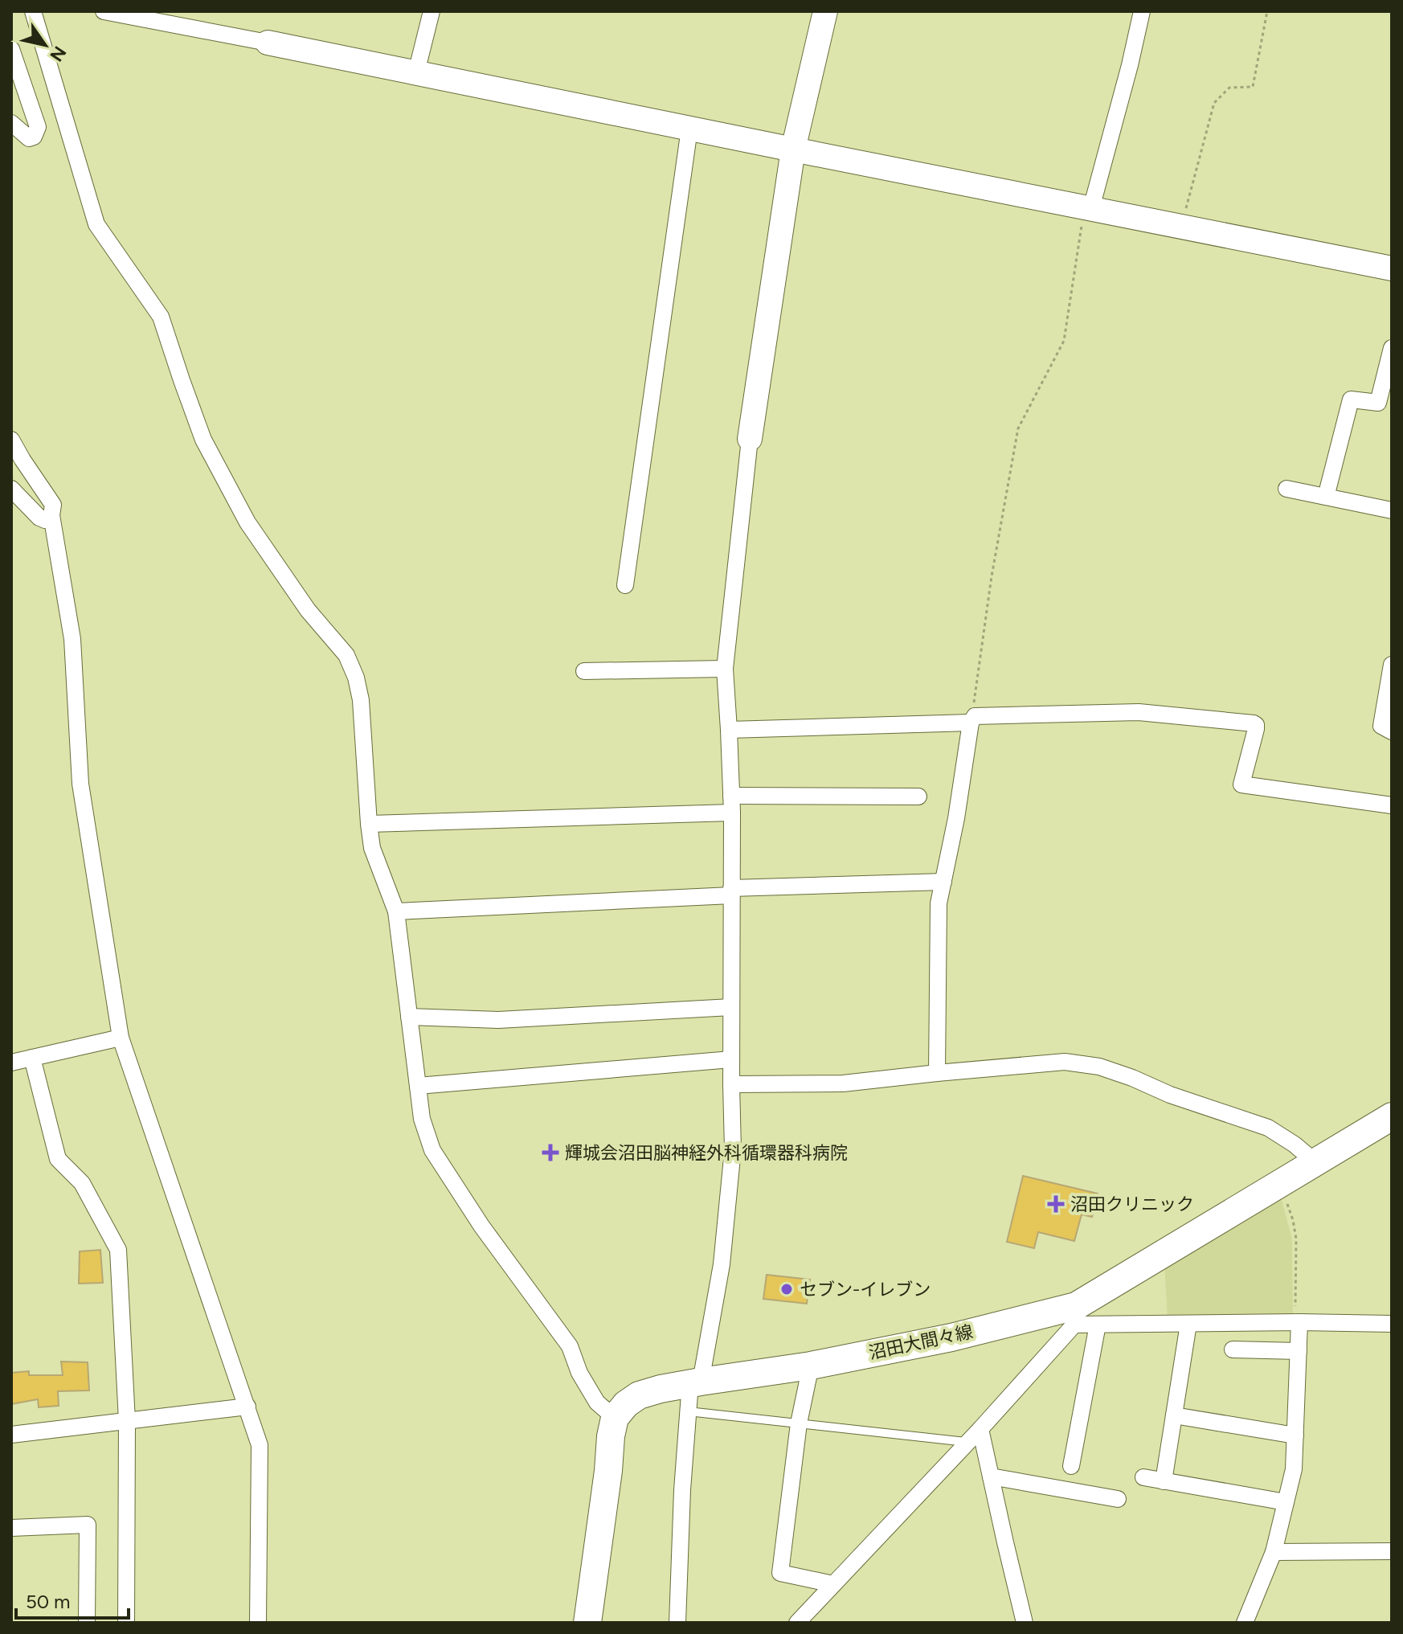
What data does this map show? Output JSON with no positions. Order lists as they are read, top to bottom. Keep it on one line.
{"streets":{"main road":["沼田大間々線"]},"places":{"health":["輝城会沼田脳神経外科循環器科病院","沼田クリニック"],"other":["セブン-イレブン"]},"scale_bar":"50 m","north":"bottom right"}
